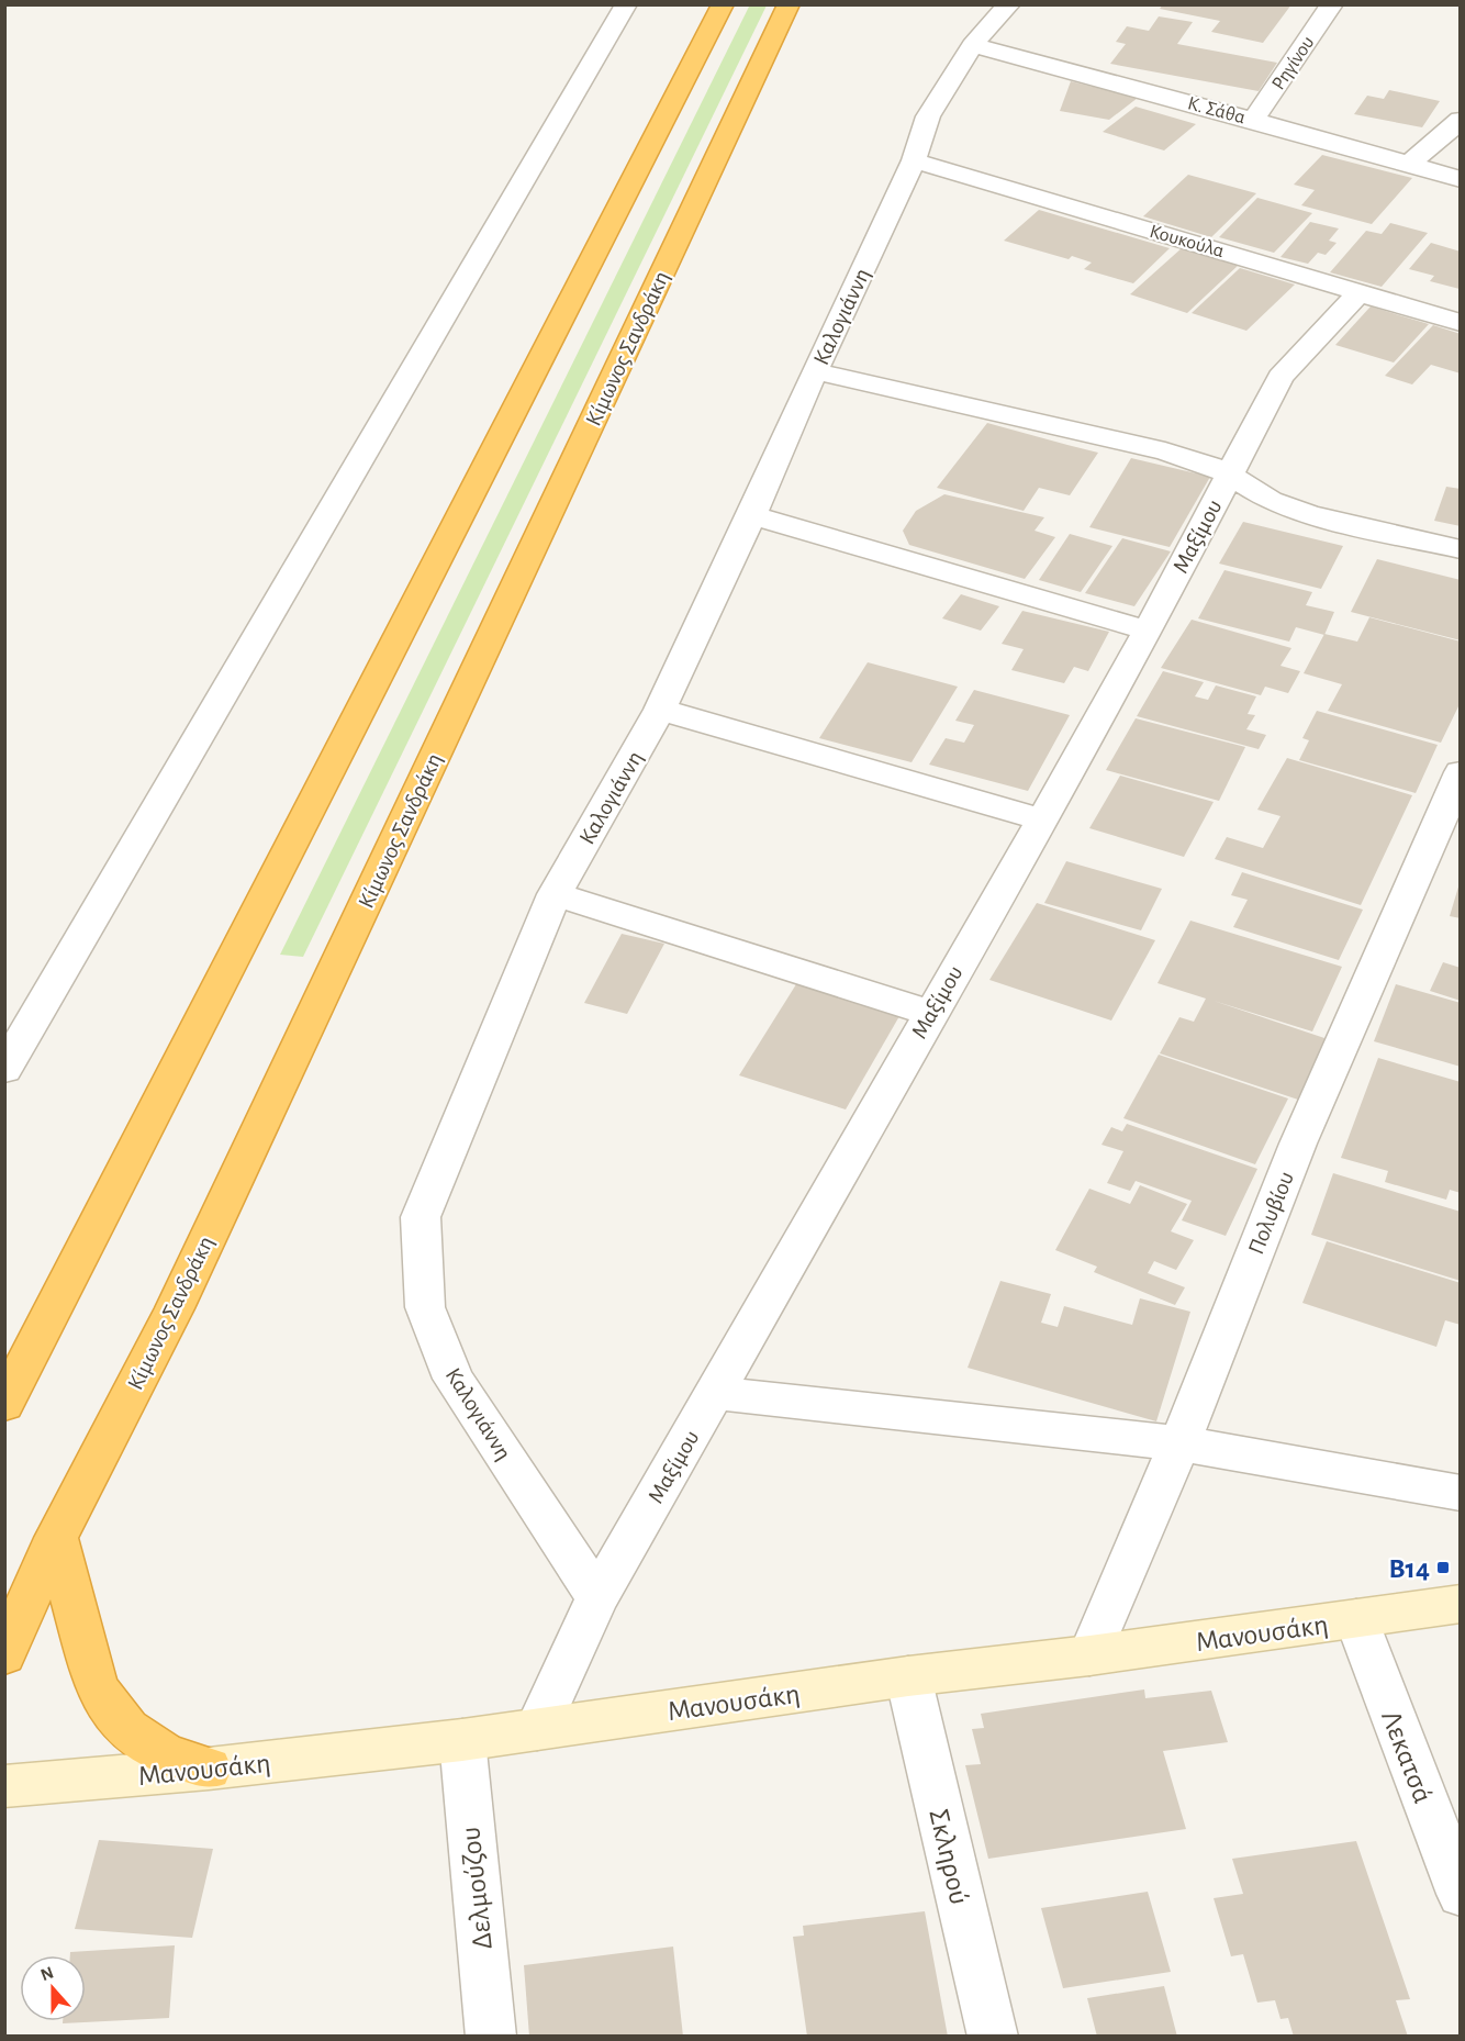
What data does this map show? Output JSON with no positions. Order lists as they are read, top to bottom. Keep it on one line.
{"streets":{"highway":["Κίμωνος Σανδράκη"],"street":["Ρηγίνου","Κ. Σάθα","Κουκούλα","Καλογιάννη","Μαξίμου","Πολυβίου","Μανουσάκη","Λεκατσά","Σκληρού","Δελμούζου"]},"crossings":[["Ρηγίνου","Κ. Σάθα"],["Κ. Σάθα","Καλογιάννη"],["Κουκούλα","Καλογιάννη"],["Κουκούλα","Μαξίμου"],["Καλογιάννη","Μαξίμου"],["Μαξίμου","Μανουσάκη"],["Πολυβίου","Μανουσάκη"],["Μανουσάκη","Λεκατσά"],["Μανουσάκη","Σκληρού"],["Μανουσάκη","Δελμούζου"]],"places":{"transit":["Β14"]},"north":"top"}
